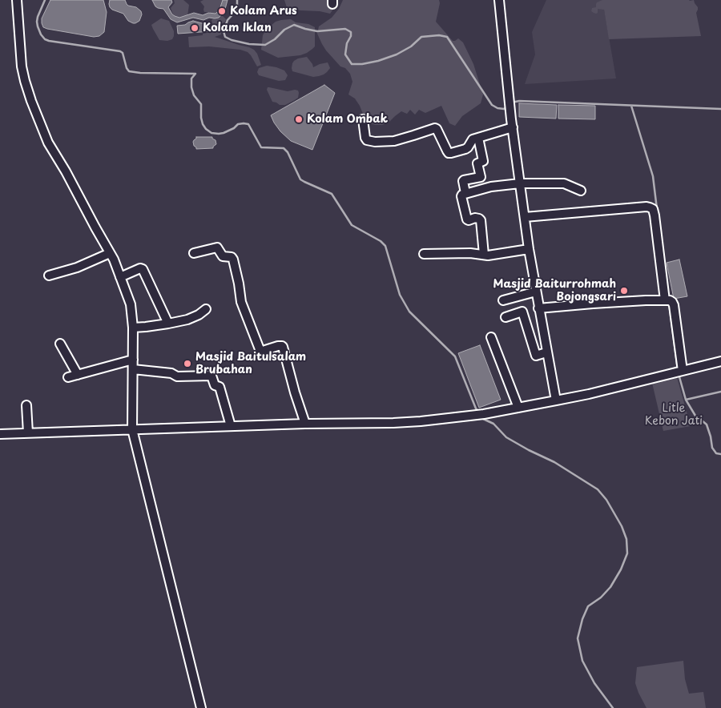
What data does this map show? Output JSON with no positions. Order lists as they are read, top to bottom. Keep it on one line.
{"parks":["Litle Kebon Jati"],"places":["Kolam Arus","Kolam Iklan","Kolam Ombak","Masjid Baiturrohmah Bojongsari","Masjid Baitulsalam Brubahan"]}
